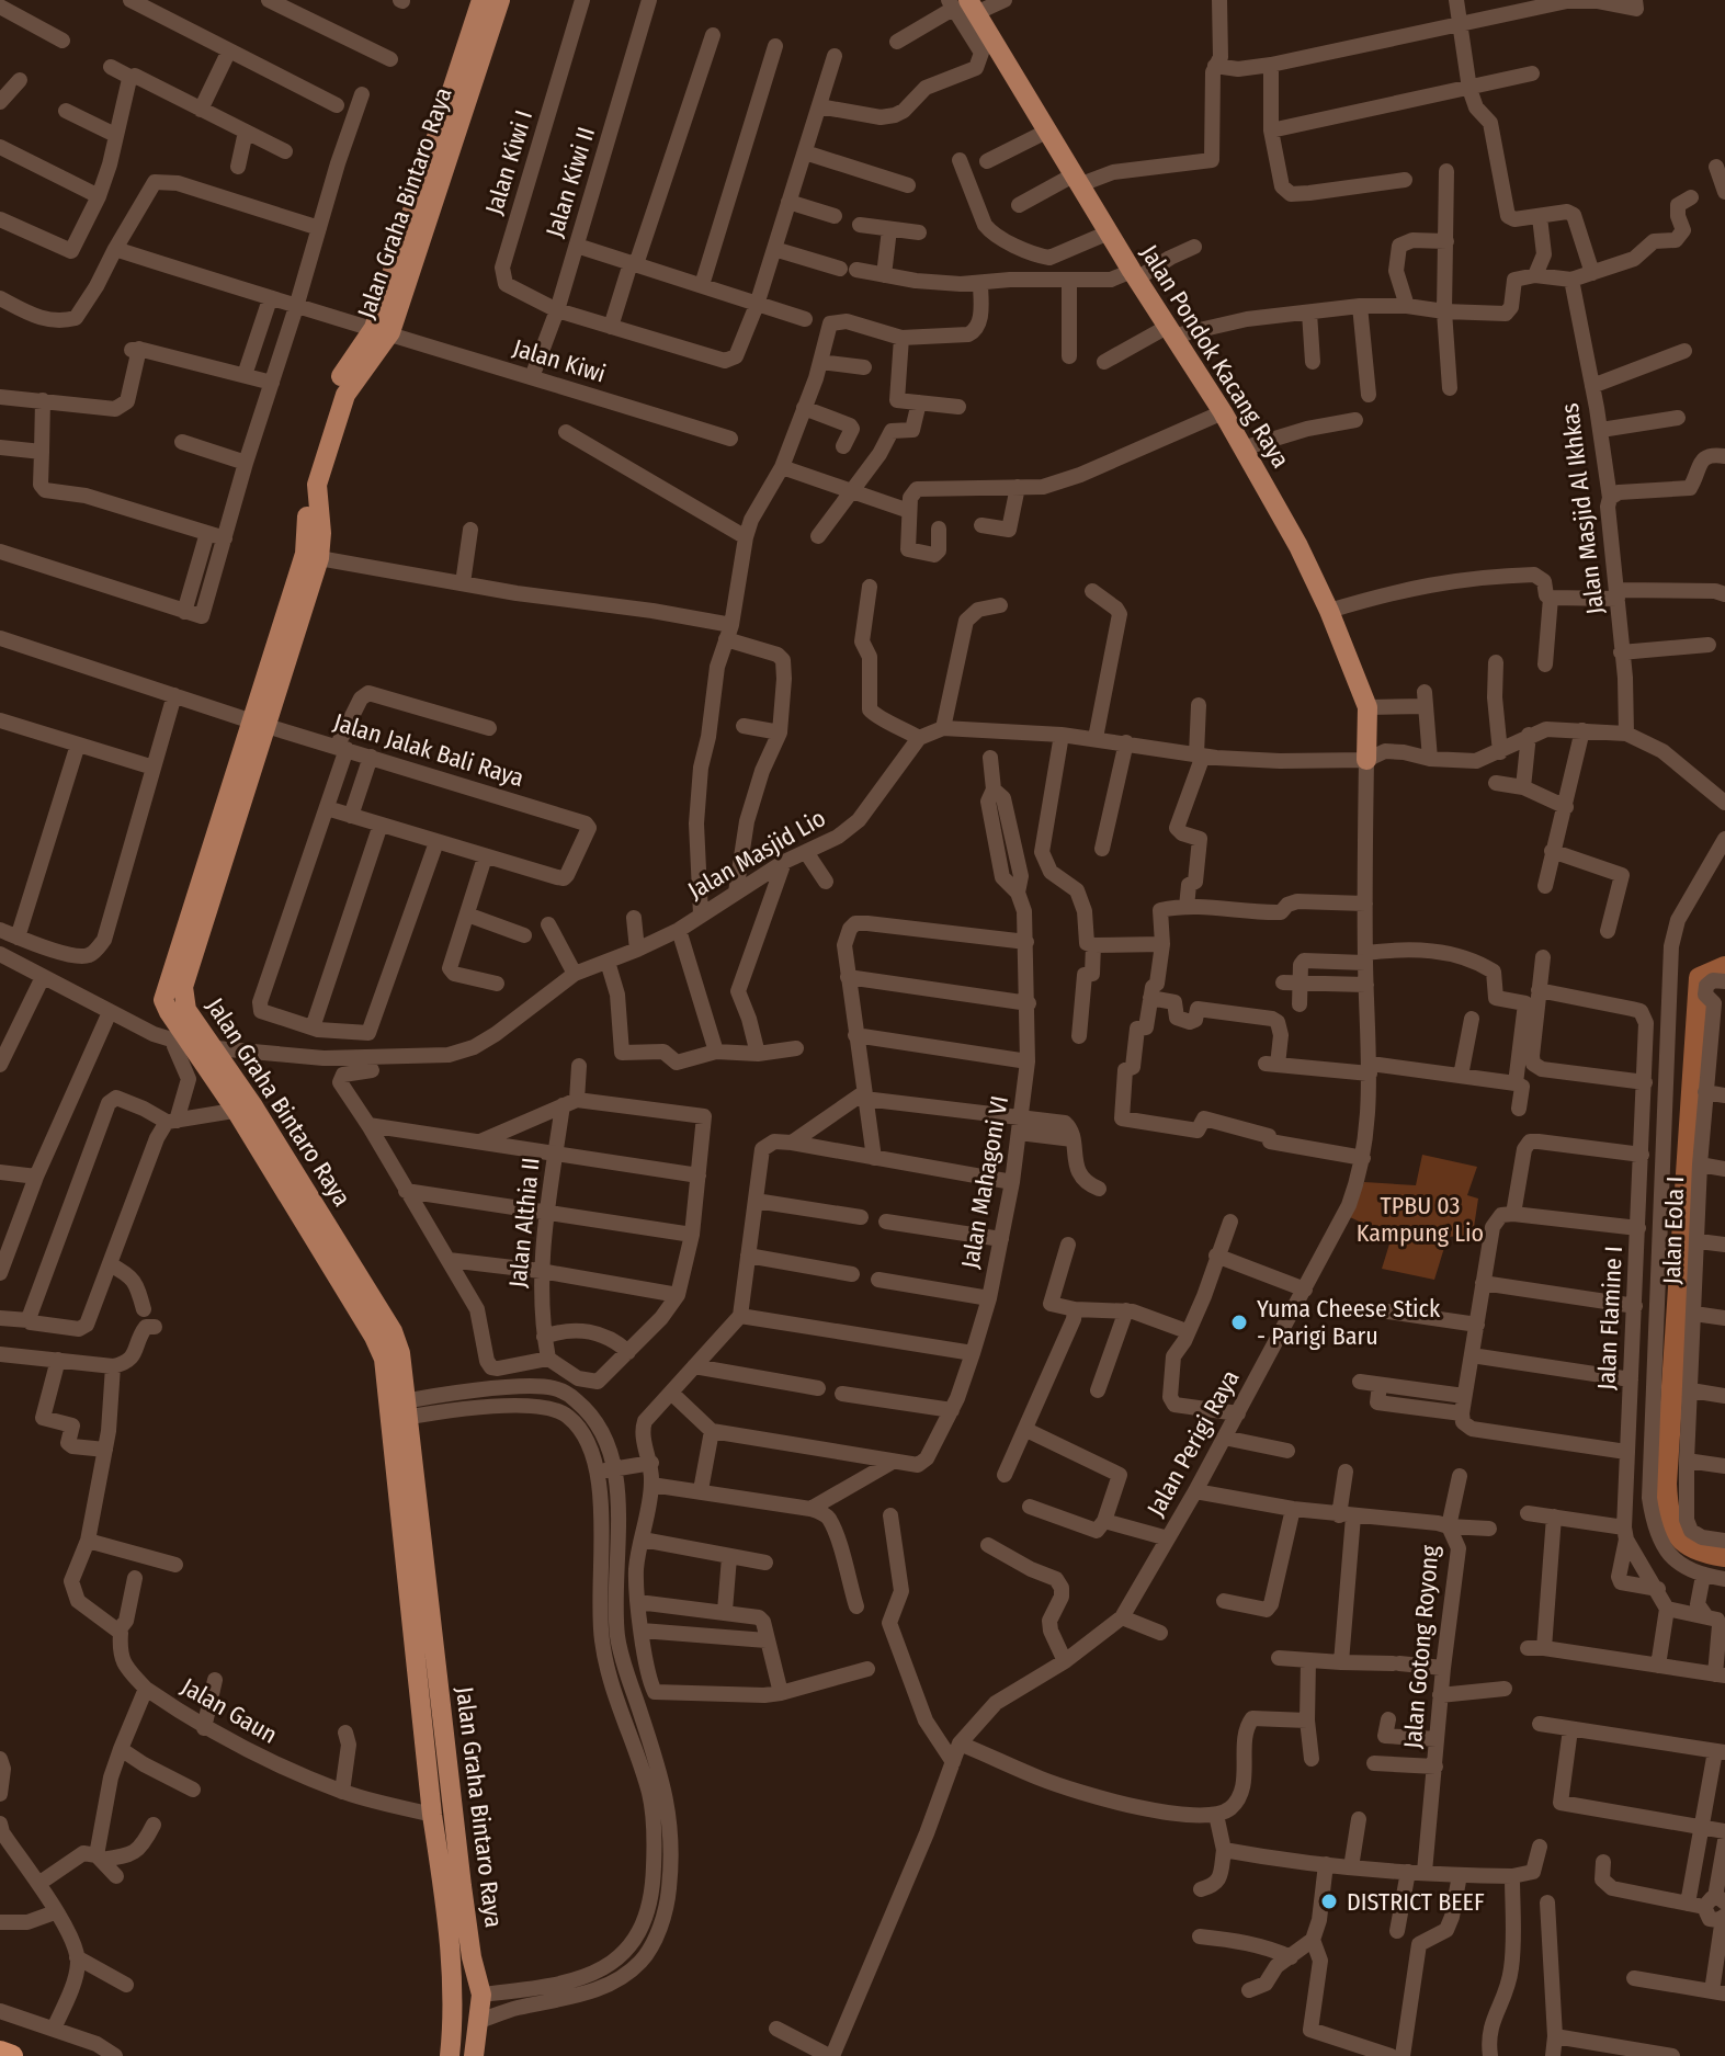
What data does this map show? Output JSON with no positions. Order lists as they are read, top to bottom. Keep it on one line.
{"streets":{"main road":["Jalan Graha Bintaro Raya","Jalan Pondok Kacang Raya"],"street":["Jalan Kiwi I","Jalan Kiwi II","Jalan Kiwi","Jalan Masjid Al Ikhkas","Jalan Jalak Bali Raya","Jalan Masjid Lio","Jalan Mahagoni VI","Jalan Althia II","Jalan Eola I","Jalan Flamine I","Jalan Perigi Raya","Jalan Gotong Royong","Jalan Gaun"]},"crossings":[["Jalan Kiwi I","Jalan Kiwi II"],["Jalan Kiwi II","Jalan Kiwi"],["Jalan Graha Bintaro Raya","Jalan Kiwi"],["Jalan Graha Bintaro Raya","Jalan Jalak Bali Raya"],["Jalan Graha Bintaro Raya","Jalan Masjid Lio"],["Jalan Graha Bintaro Raya","Jalan Gaun"],["Jalan Pondok Kacang Raya","Jalan Perigi Raya"],["Jalan Perigi Raya","Jalan Gotong Royong"]],"parks":["TPBU 03 Kampung Lio"],"places":["Yuma Cheese Stick - Parigi Baru","DISTRICT BEEF"]}
